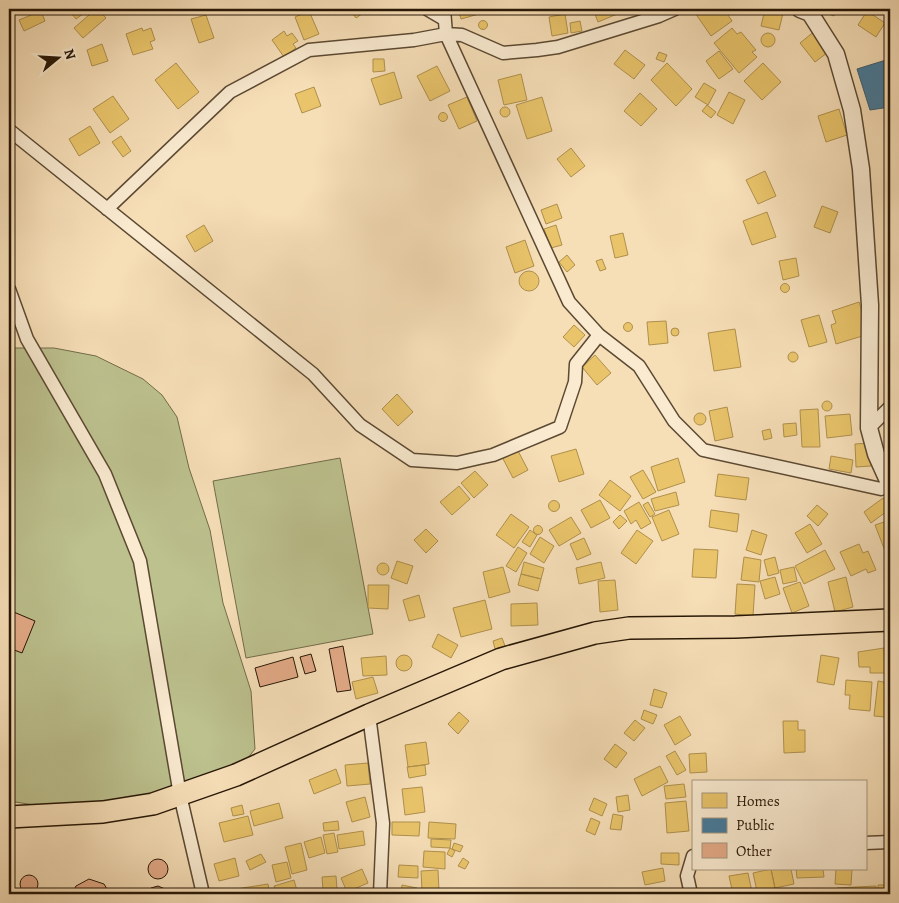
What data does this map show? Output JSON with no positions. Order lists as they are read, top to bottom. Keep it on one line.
{"legend":["Homes","Public","Other"],"north":"right"}
